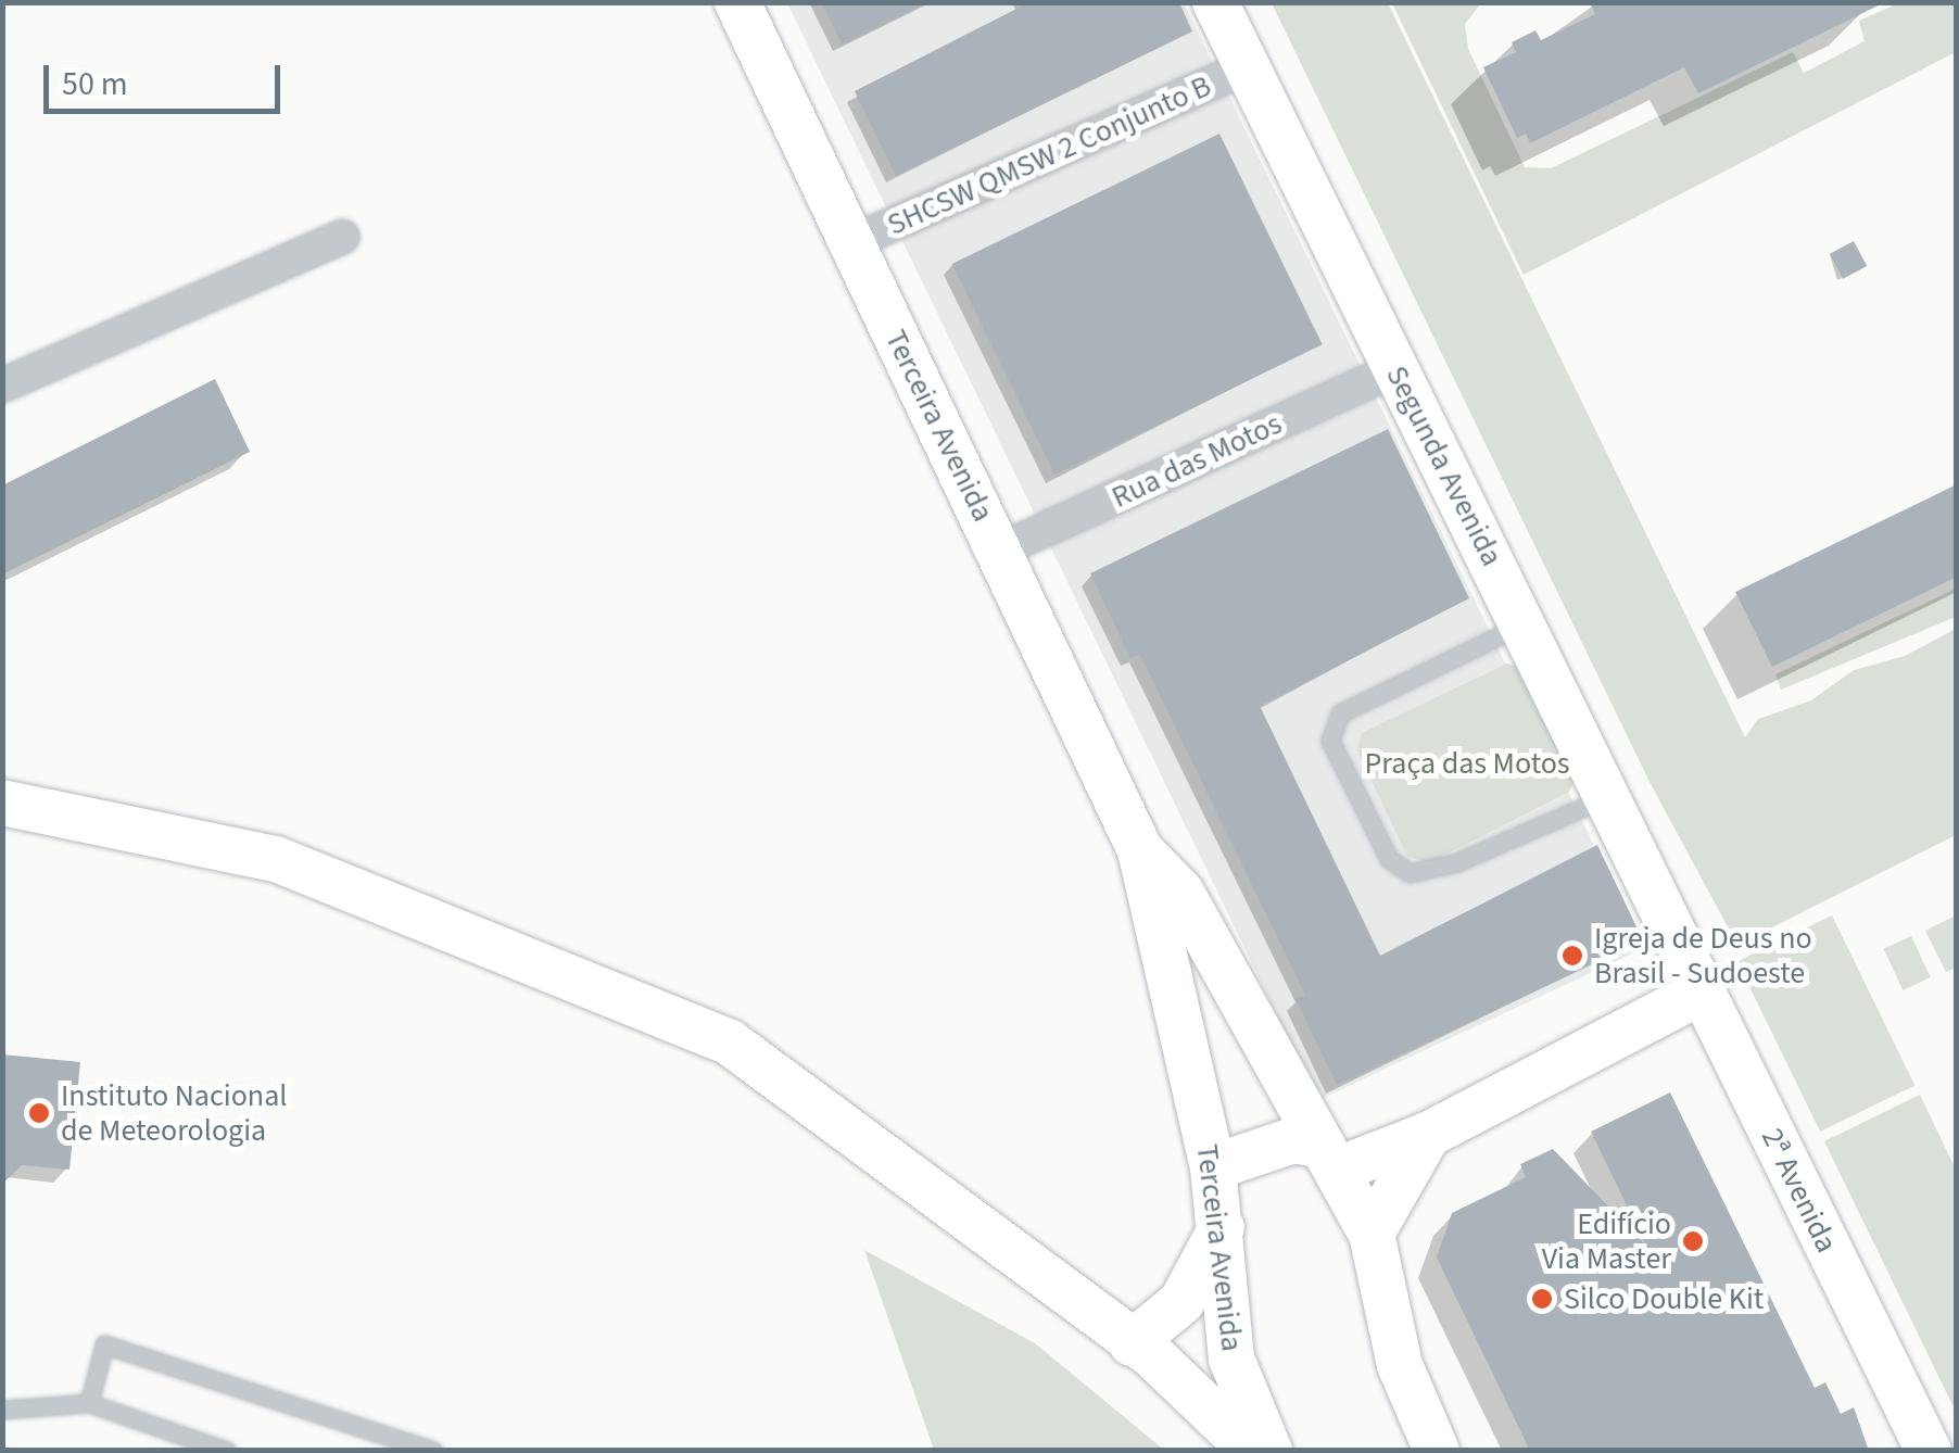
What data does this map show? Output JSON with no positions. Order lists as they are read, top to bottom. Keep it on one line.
{"streets":{"street":["SHCSW QMSW 2 Conjunto B","Terceira Avenida","Rua das Motos","Segunda Avenida","2ª Avenida"]},"crossings":[["SHCSW QMSW 2 Conjunto B","Terceira Avenida"],["SHCSW QMSW 2 Conjunto B","Segunda Avenida"],["Terceira Avenida","Rua das Motos"],["Rua das Motos","Segunda Avenida"],["Segunda Avenida","2ª Avenida"]],"parks":["Praça das Motos"],"places":["Igreja de Deus no Brasil - Sudoeste","Instituto Nacional de Meteorologia","Edifício Via Master","Silco Double Kit"],"scale_bar":"50 m"}
